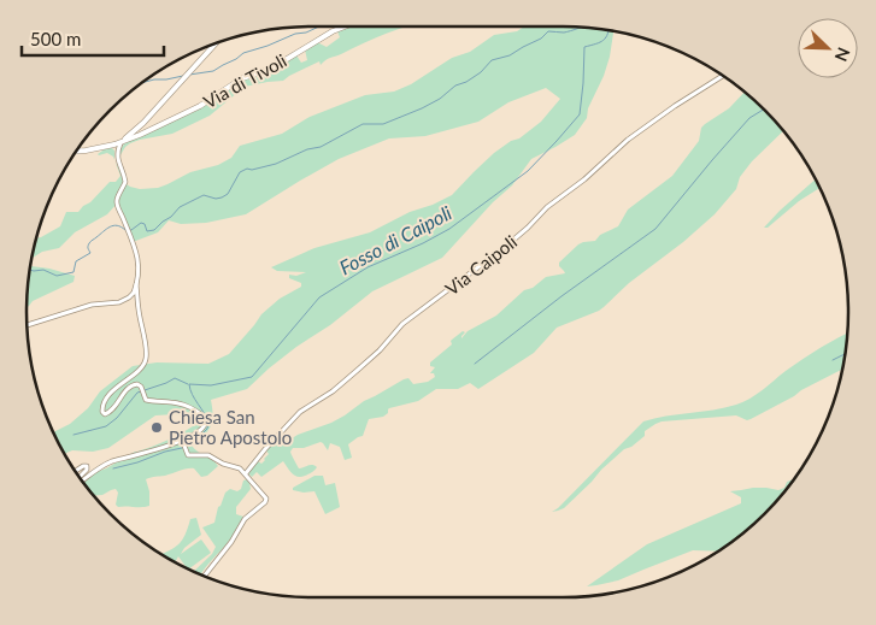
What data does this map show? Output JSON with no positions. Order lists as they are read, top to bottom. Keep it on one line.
{"streets":{"main road":["Via di Tivoli"],"street":["Via Caipoli"]},"water":["Fosso di Caipoli"],"places":["Chiesa San Pietro Apostolo"],"scale_bar":"500 m","north":"bottom right"}
